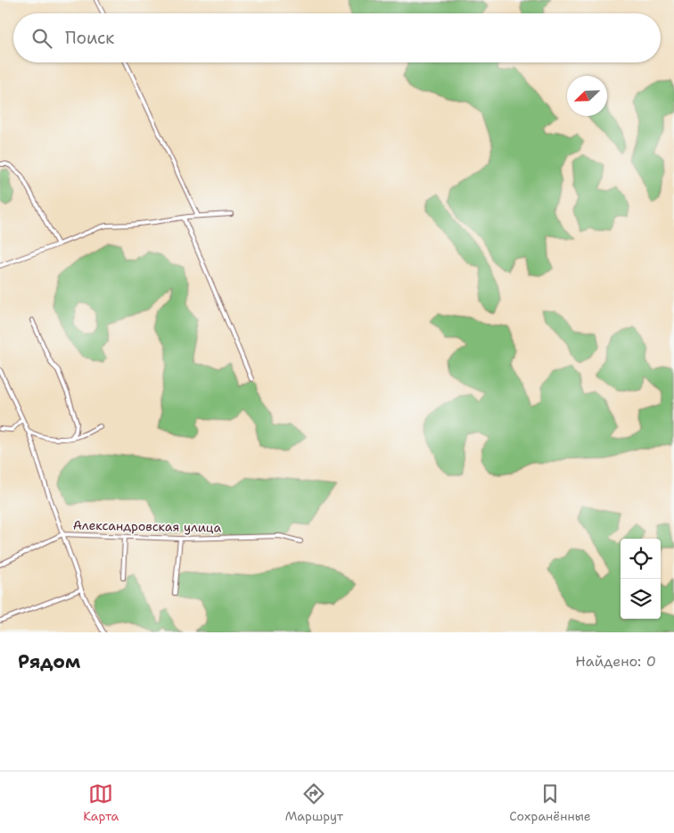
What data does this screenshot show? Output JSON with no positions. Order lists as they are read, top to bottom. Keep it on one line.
{"streets":{"street":["Александровская улица"]},"north":"bottom left","page":{"search":"Поиск","heading":["Рядом","Найдено: 0"],"nav":["Карта","Маршрут","Сохранённые"]}}
